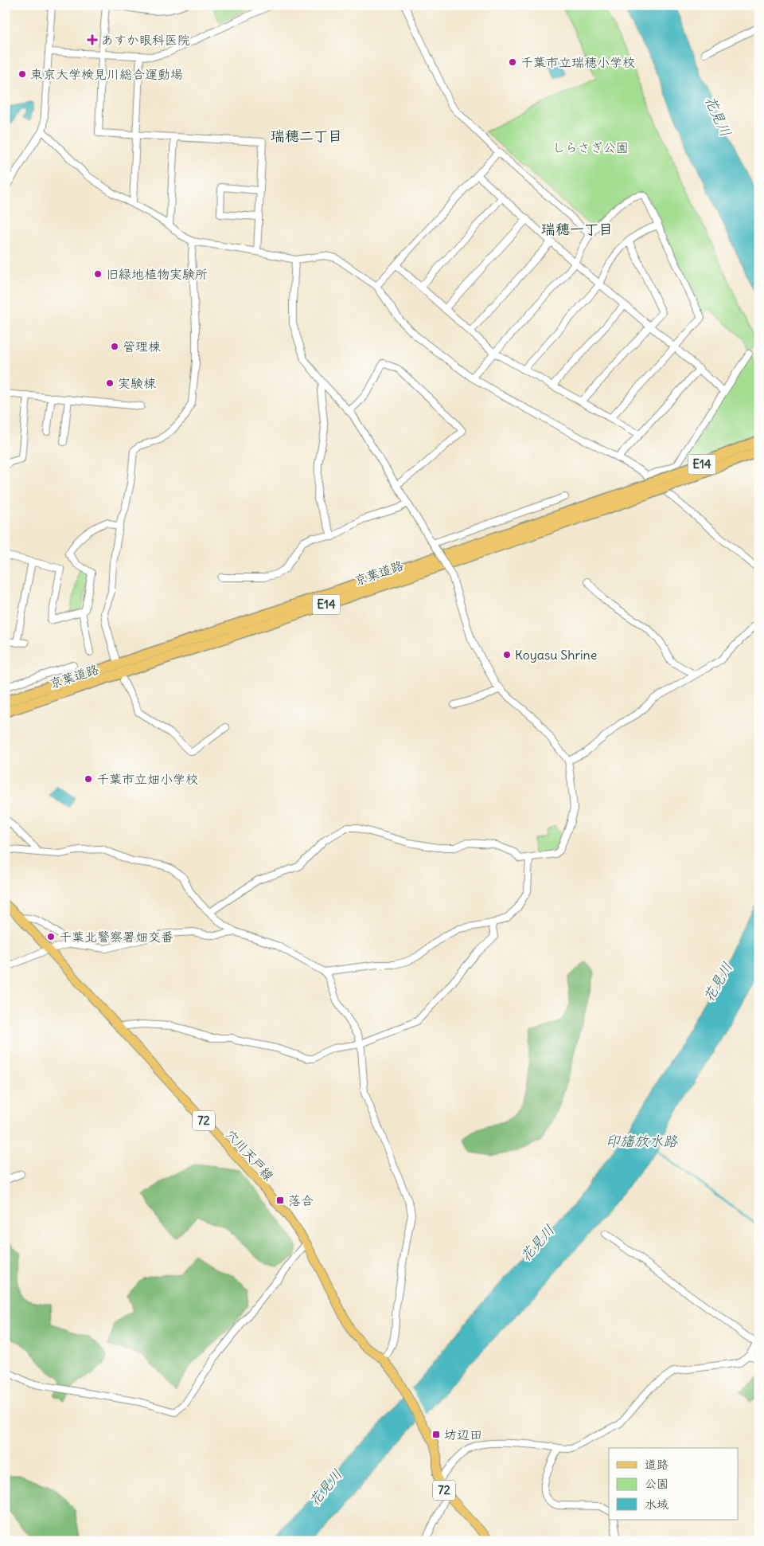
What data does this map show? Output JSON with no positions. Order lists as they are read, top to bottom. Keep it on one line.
{"streets":{"highway":["E14","京葉道路"],"main road":["72","穴川天戸線"]},"crossings":[["72","穴川天戸線"]],"districts":["瑞穂二丁目","瑞穂一丁目"],"water":["花見川","印旛放水路"],"parks":["しらさぎ公園"],"places":{"health":["あすか眼科医院"],"other":["千葉市立瑞穂小学校","東京大学検見川総合運動場","旧緑地植物実験所","管理棟","実験棟","Koyasu Shrine","千葉市立畑小学校","千葉北警察署畑交番"],"transit":["落合","坊辺田"]},"legend":["道路","公園","水域"]}
